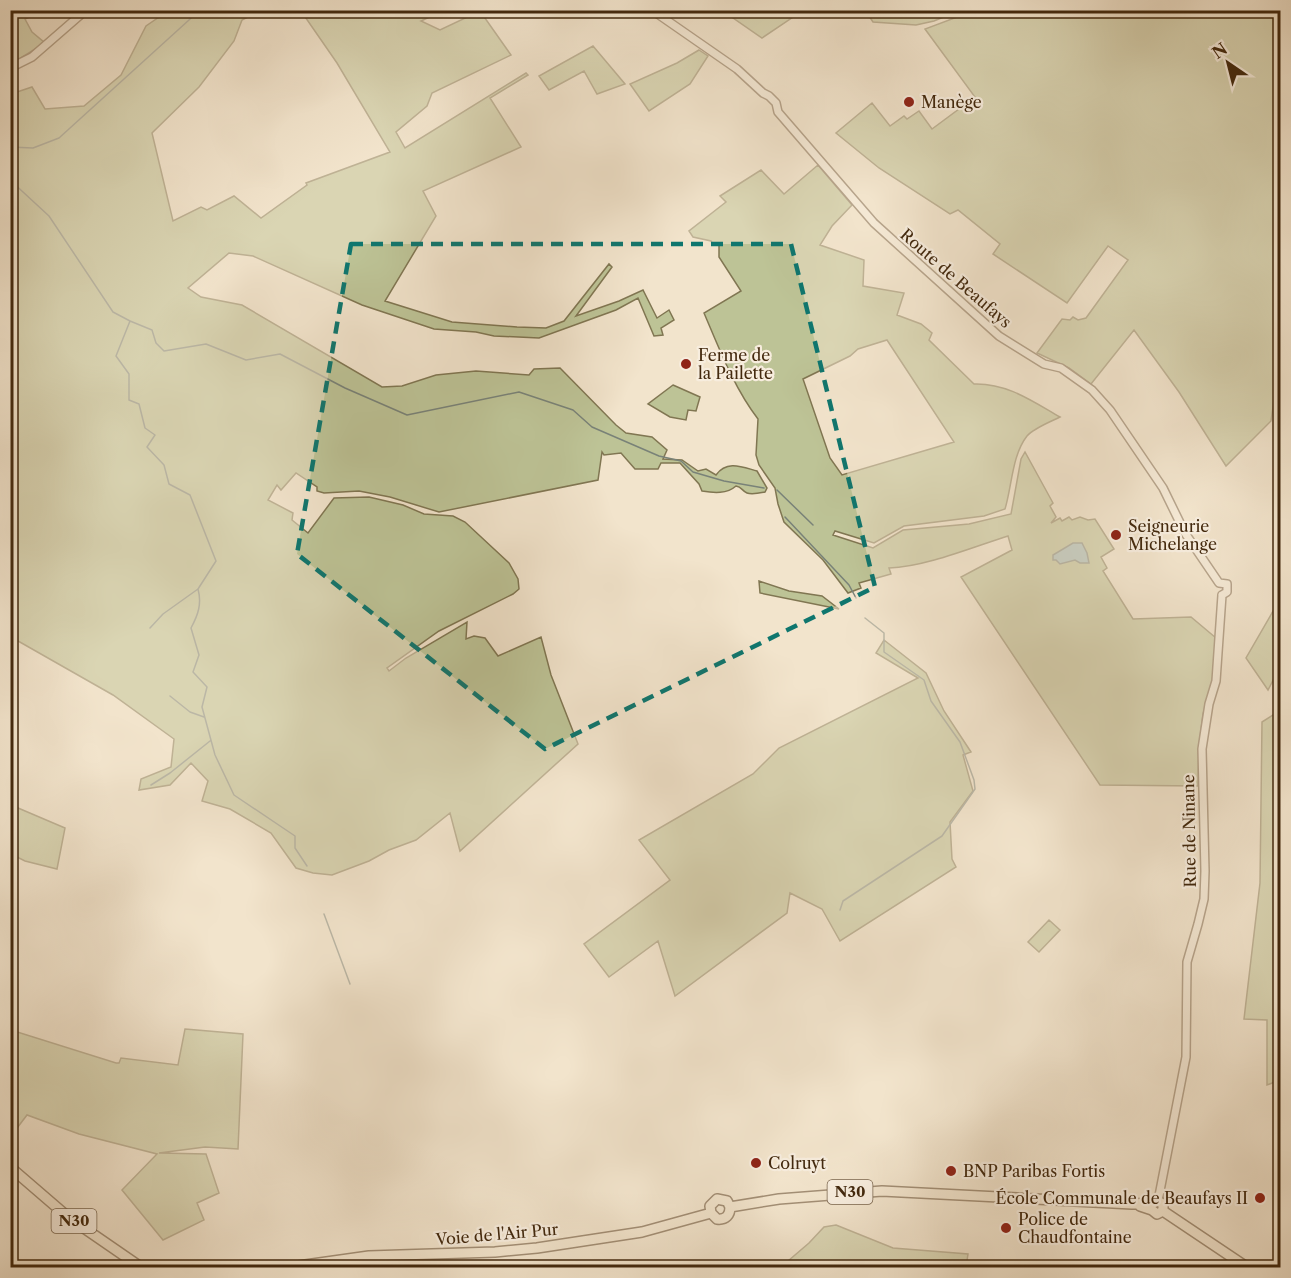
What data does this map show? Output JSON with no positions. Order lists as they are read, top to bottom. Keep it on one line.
{"streets":{"main road":["N30","Voie de l'Air Pur"],"street":["Route de Beaufays","Rue de Ninane"]},"crossings":[["Route de Beaufays","Rue de Ninane"],["Rue de Ninane","N30"],["N30","Voie de l'Air Pur"]],"places":["Manège","Ferme de la Pailette","Seigneurie Michelange","Colruyt","BNP Paribas Fortis","École Communale de Beaufays II","Police de Chaudfontaine"],"north":"top left"}
